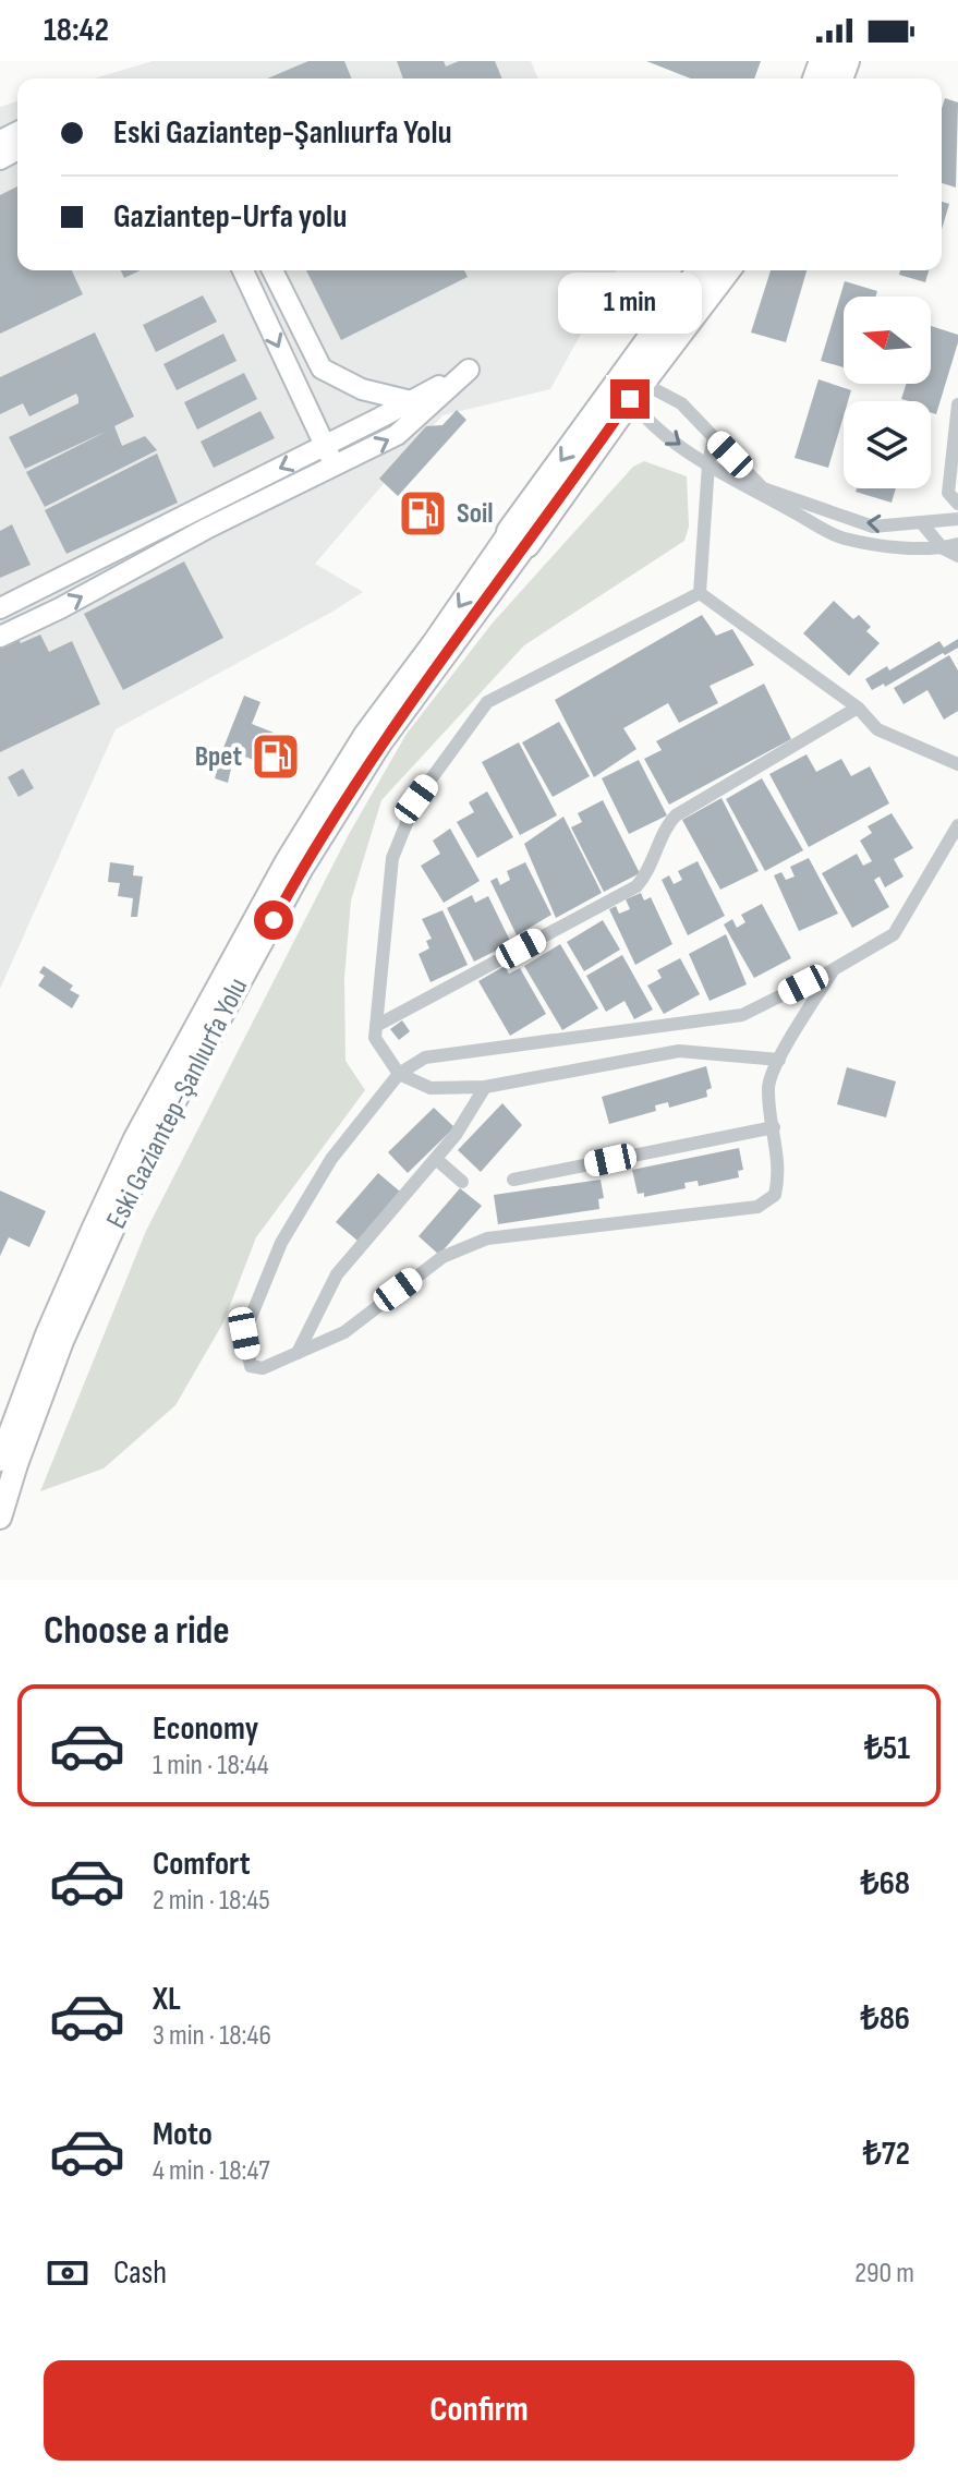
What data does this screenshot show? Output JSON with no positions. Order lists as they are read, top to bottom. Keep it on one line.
{"streets":{"main road":["Eski Gaziantep-Şanlıurfa Yolu"]},"places":{"fuel station":["Soil","Bpet"]},"north":"left","page":{"status":"18:42","banner":["Eski Gaziantep-Şanlıurfa Yolu","Gaziantep-Urfa yolu"],"bubble":"1 min","heading":"Choose a ride","list":[{"name":"Economy","note":"1 min · 18:44","value":"₺51"},{"name":"Comfort","note":"2 min · 18:45","value":"₺68"},{"name":"XL","note":"3 min · 18:46","value":"₺86"},{"name":"Moto","note":"4 min · 18:47","value":"₺72"}],"pay":["Cash","290 m"],"buttons":"Confirm"}}
